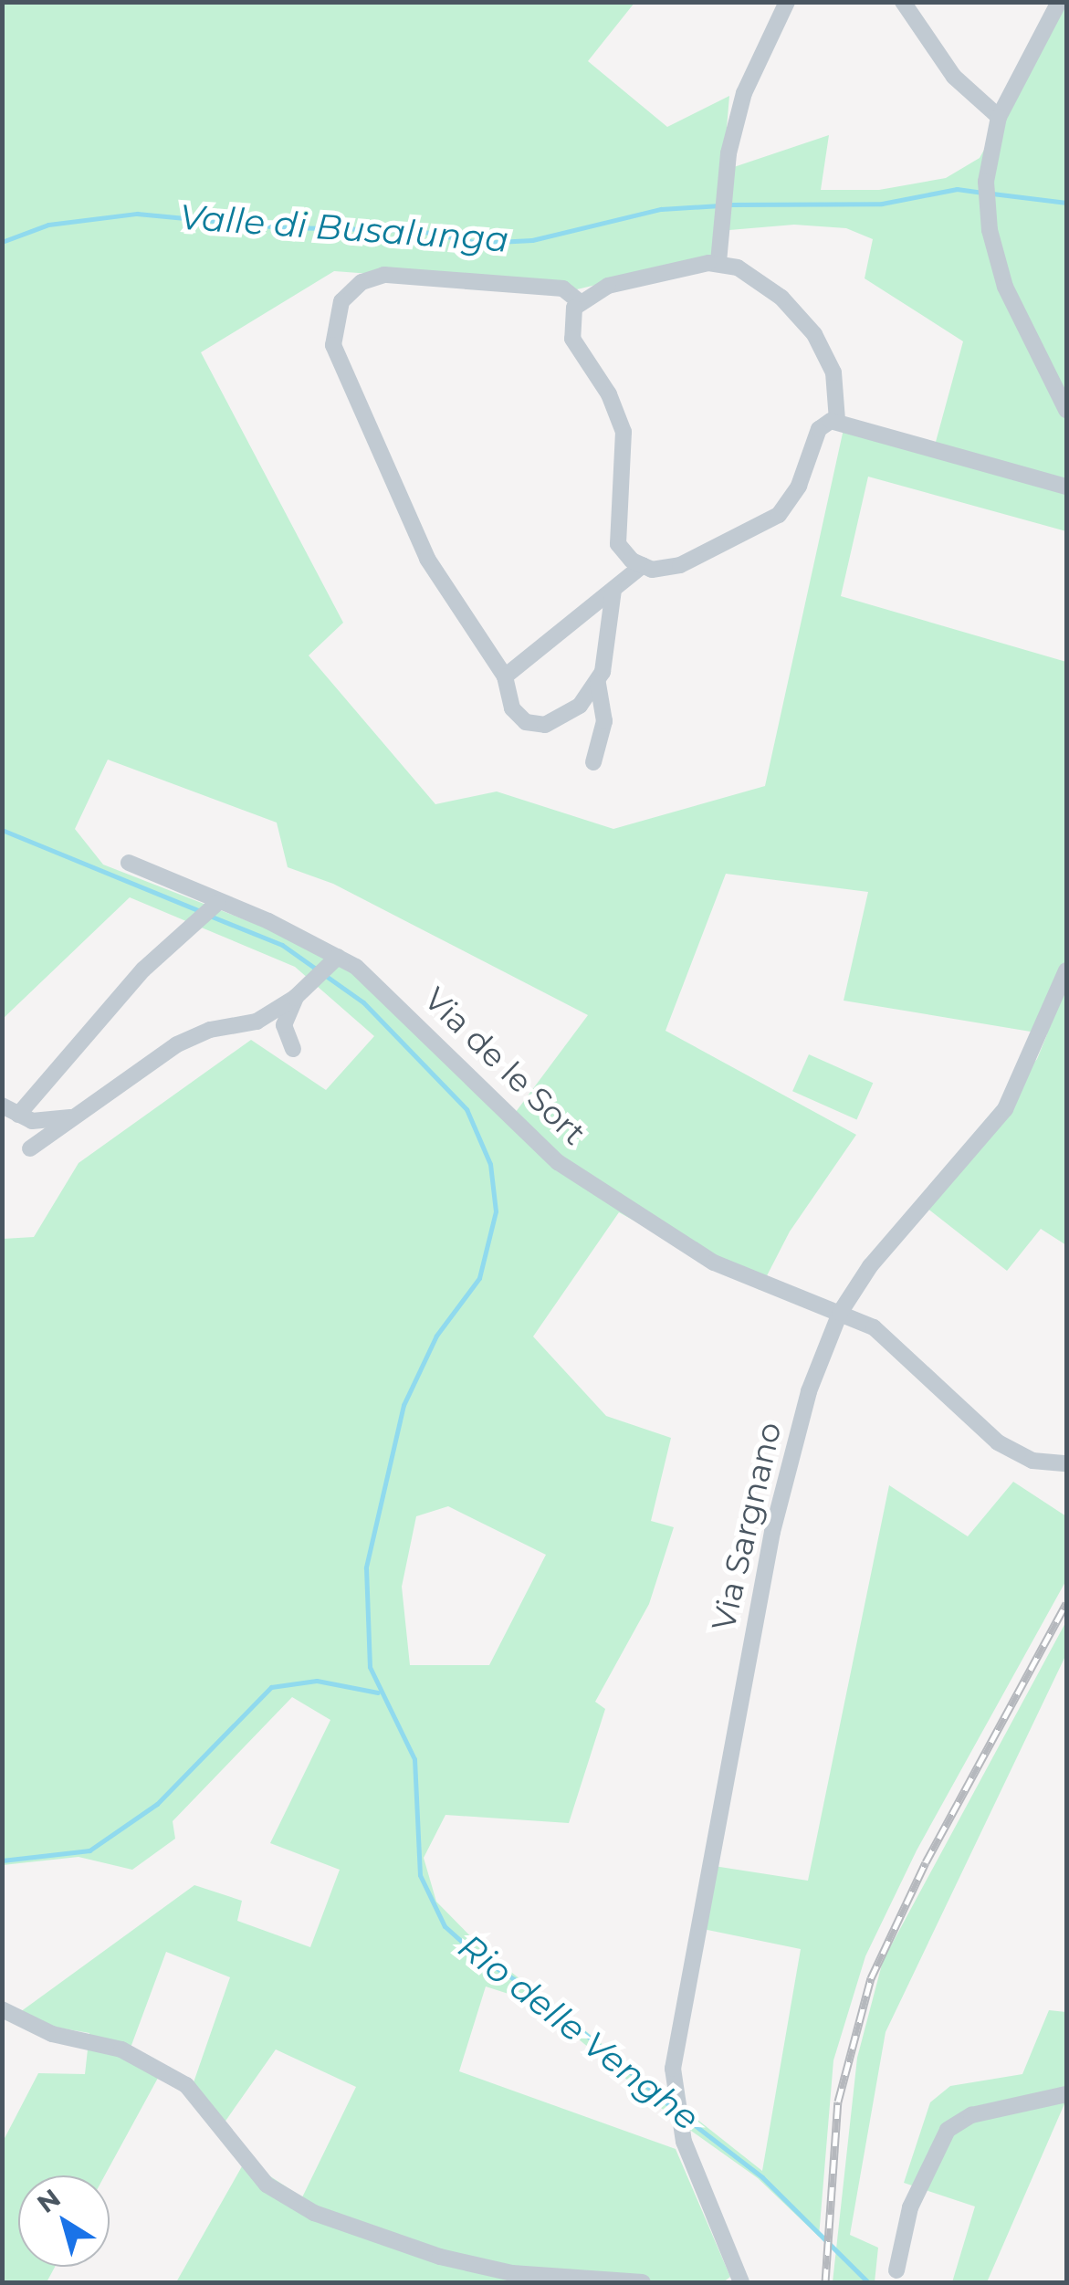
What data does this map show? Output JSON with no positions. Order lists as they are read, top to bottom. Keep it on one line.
{"streets":{"street":["Via de le Sort","Via Sargnano"]},"crossings":[["Via de le Sort","Via Sargnano"]],"water":["Valle di Busalunga","Rio delle Venghe"],"north":"top left"}
